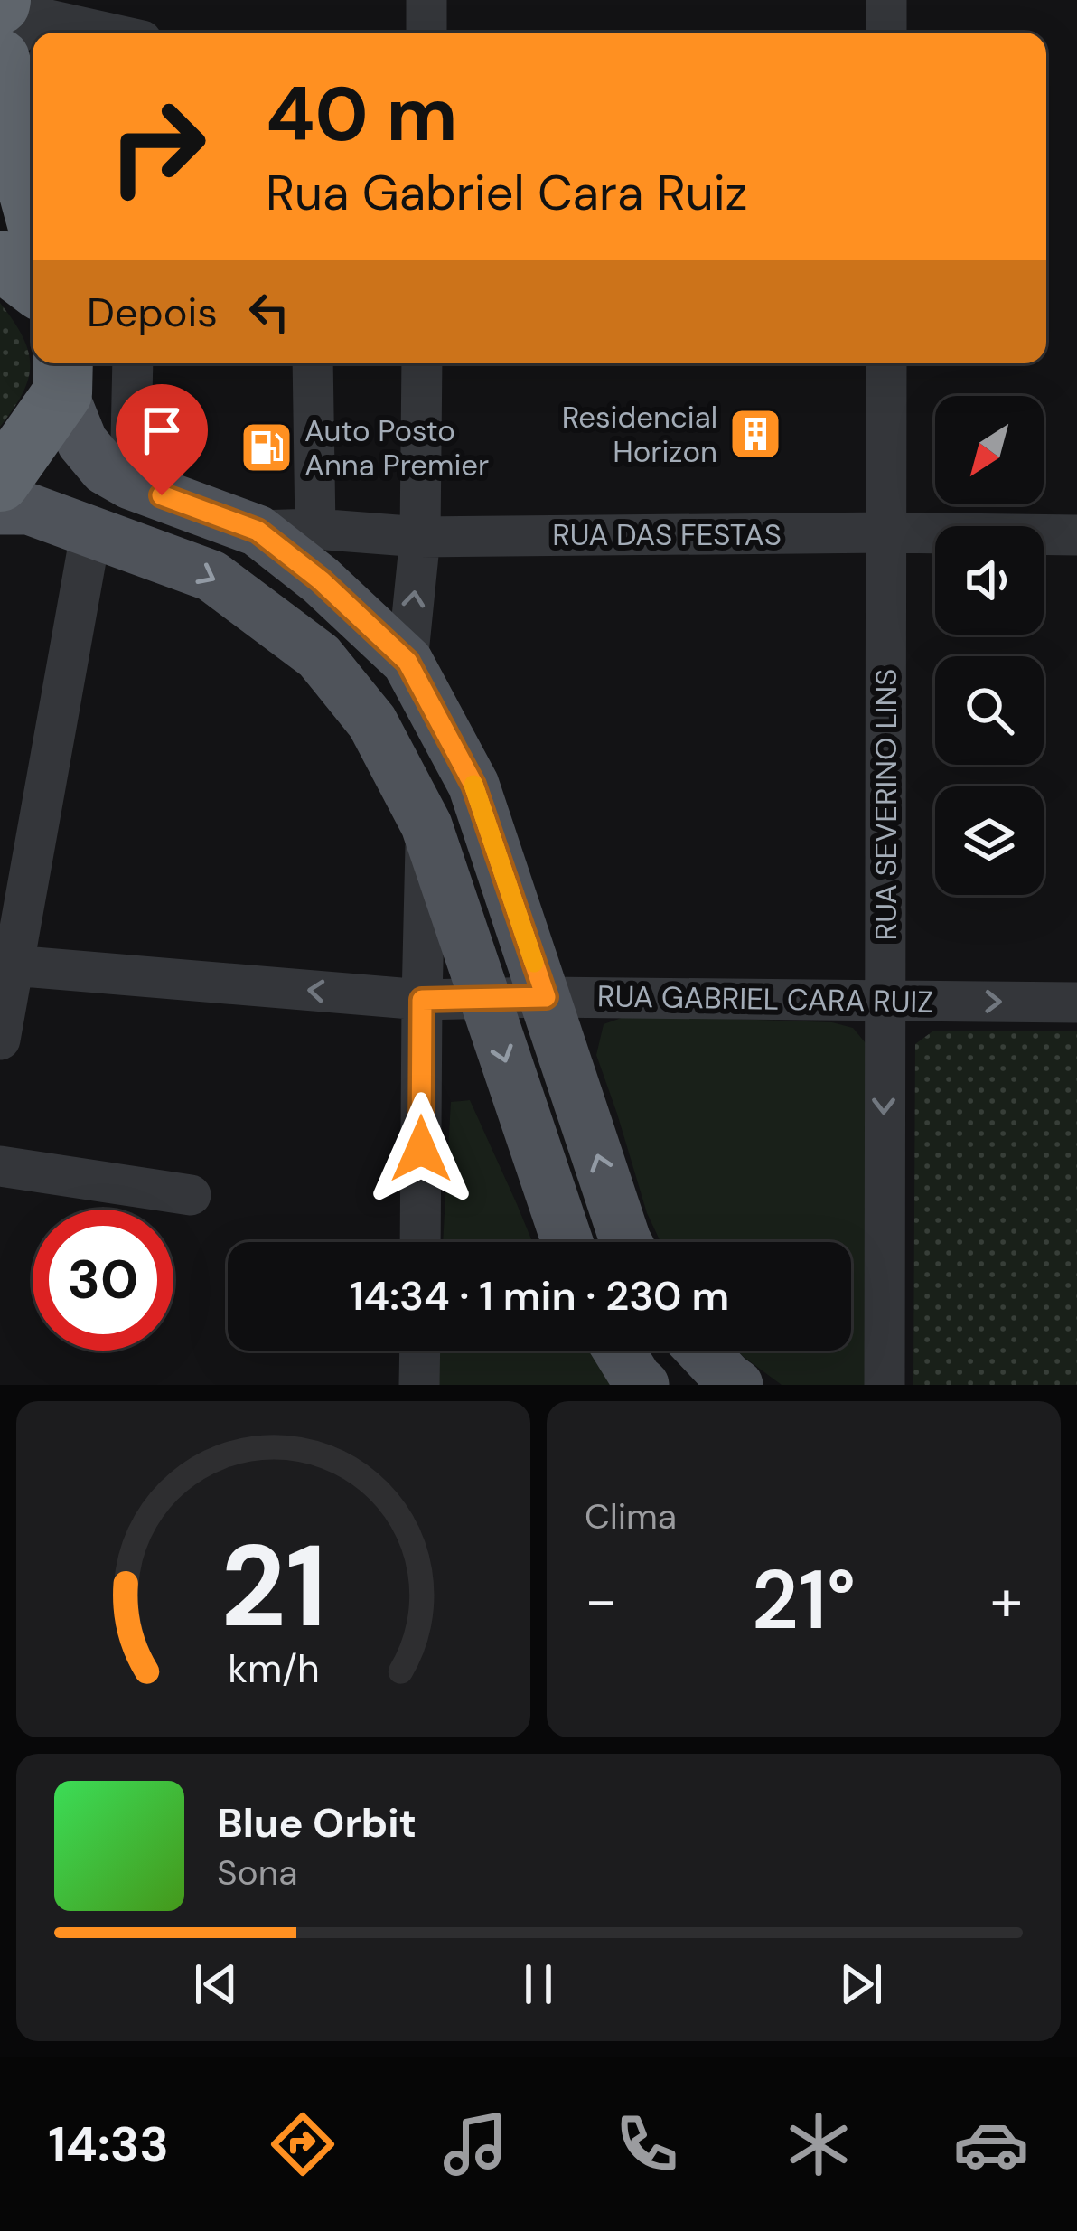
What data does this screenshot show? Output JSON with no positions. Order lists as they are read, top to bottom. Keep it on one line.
{"streets":{"street":["RUA DAS FESTAS","RUA SEVERINO LINS","RUA GABRIEL CARA RUIZ"]},"crossings":[["RUA DAS FESTAS","RUA SEVERINO LINS"],["RUA SEVERINO LINS","RUA GABRIEL CARA RUIZ"]],"one_way":["RUA SEVERINO LINS"],"places":{"building":["Residencial Horizon"],"fuel station":["Auto Posto Anna Premier"]},"north":"bottom left","page":{"turn":["40 m","Rua Gabriel Cara Ruiz"],"then":"Depois","limit":"30","trip":"14:34 · 1 min · 230 m","tile":"Clima","heat":["−","21°","+"],"song":["Blue Orbit","Sona"],"tabs":"14:33","gauge":["21","km/h"]}}
